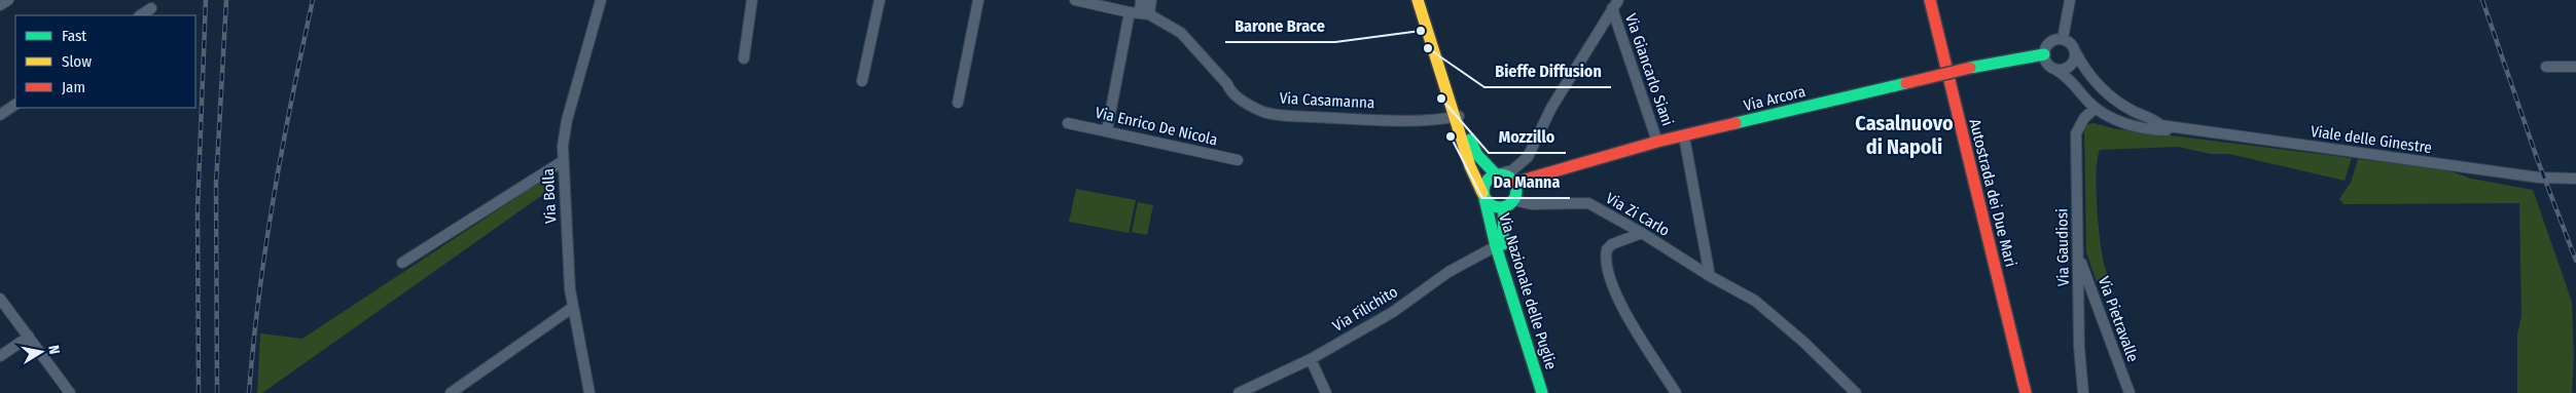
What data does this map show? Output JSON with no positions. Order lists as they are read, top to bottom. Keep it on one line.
{"streets":{"main road":["Via Arcora","Autostrada dei Due Mari","Via Nazionale delle Puglie"],"street":["Via Giancarlo Siani","Via Casamanna","Via Enrico De Nicola","Viale delle Ginestre","Via Bolla","Via Zi Carlo","Via Gaudiosi","Via Filichito","Via Pietravalle"]},"crossings":[["Via Giancarlo Siani","Via Arcora"],["Via Arcora","Viale delle Ginestre"],["Via Arcora","Via Zi Carlo"],["Via Arcora","Via Nazionale delle Puglie"],["Via Casamanna","Via Nazionale delle Puglie"],["Viale delle Ginestre","Via Gaudiosi"],["Via Zi Carlo","Via Nazionale delle Puglie"],["Via Gaudiosi","Via Pietravalle"],["Via Nazionale delle Puglie","Via Filichito"]],"districts":["Casalnuovo di Napoli"],"places":["Barone Brace","Bieffe Diffusion","Mozzillo","Da Manna"],"legend":["Fast","Slow","Jam"],"north":"right"}
